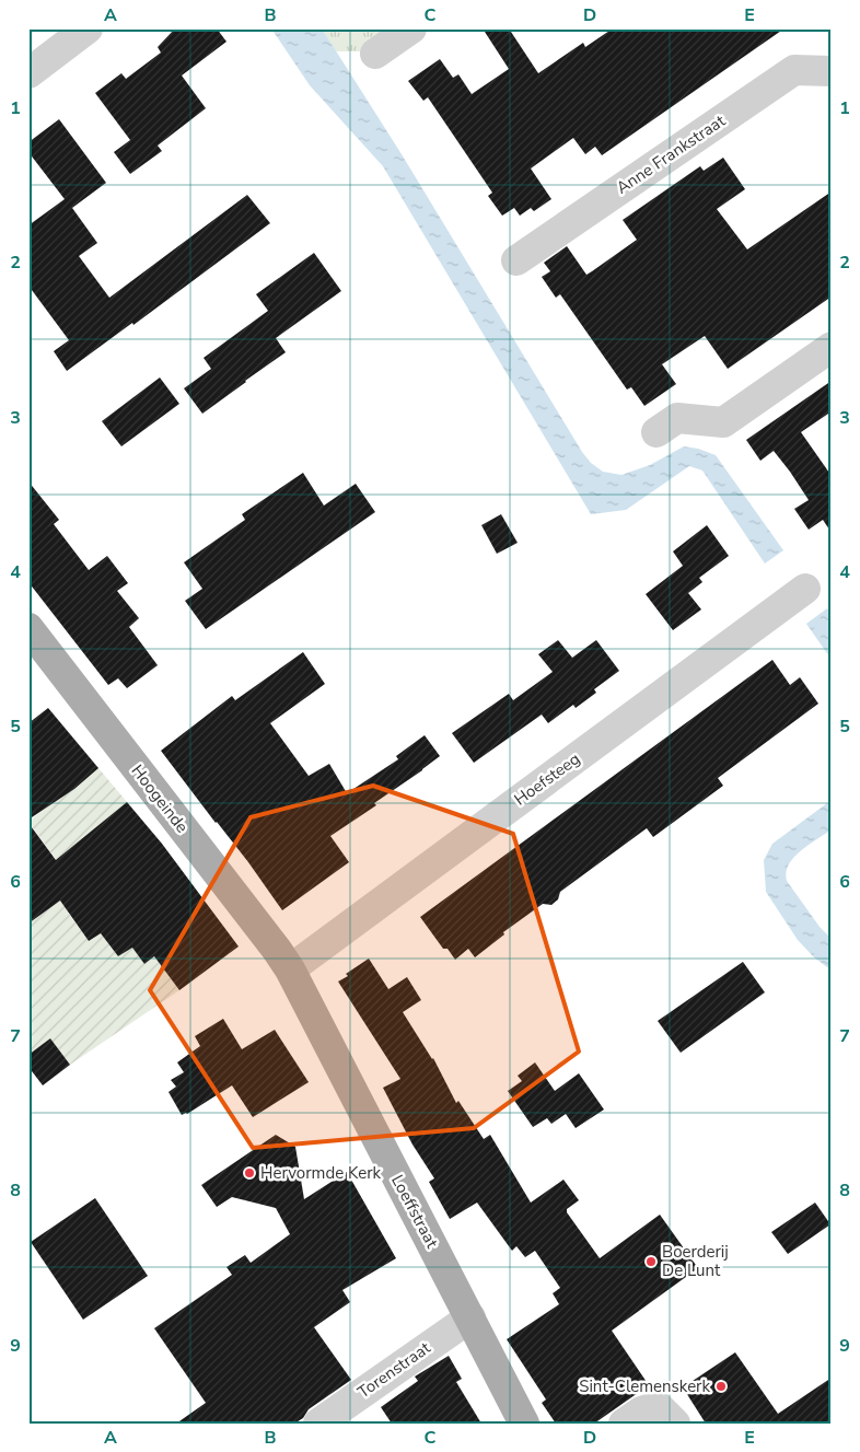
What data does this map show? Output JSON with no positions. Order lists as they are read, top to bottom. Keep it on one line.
{"streets":{"main road":["Hoogeinde","Loeffstraat"],"street":["Anne Frankstraat","Hoefsteeg","Torenstraat"]},"crossings":[["Hoefsteeg","Hoogeinde"],["Hoefsteeg","Loeffstraat"],["Hoogeinde","Loeffstraat"],["Loeffstraat","Torenstraat"]],"places":["Hervormde Kerk","Boerderij De Lunt","Sint-Clemenskerk"],"grid":{"columns":["A","B","C","D","E"],"rows":["1","2","3","4","5","6","7","8","9"]}}
